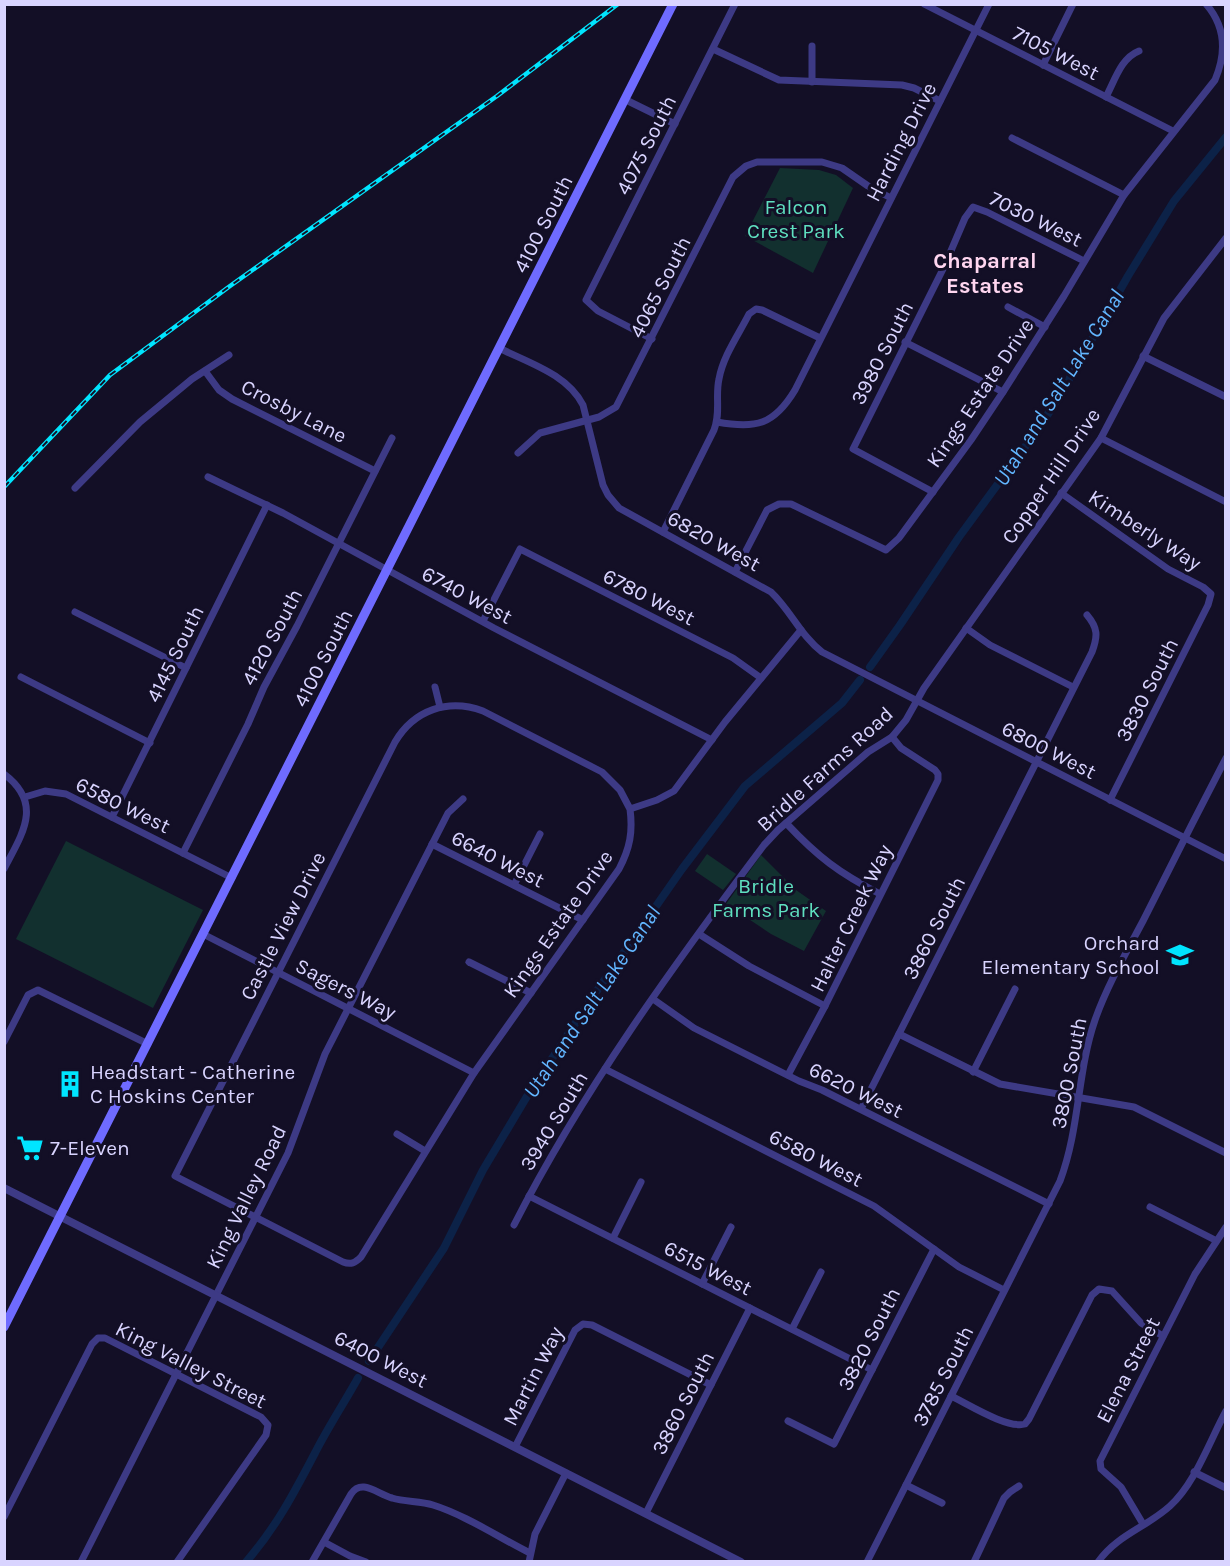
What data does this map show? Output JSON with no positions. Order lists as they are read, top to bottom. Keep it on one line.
{"streets":{"main road":["4100 South"],"street":["7105 West","Harding Drive","4075 South","7030 West","4065 South","3980 South","Kings Estate Drive","Crosby Lane","Copper Hill Drive","Kimberly Way","6820 West","6740 West","6780 West","4120 South","4145 South","3830 South","6800 West","Bridle Farms Road","6580 West","6640 West","Halter Creek Way","Castle View Drive","3860 South","Sagers Way","3800 South","6620 West","3940 South","King Valley Road","6515 West","3820 South","6400 West","King Valley Street","Elena Street","Martin Way","3785 South"]},"crossings":[["7105 West","Harding Drive"],["7105 West","Kings Estate Drive"],["Harding Drive","4065 South"],["4075 South","4065 South"],["7030 West","3980 South"],["7030 West","Kings Estate Drive"],["4100 South","6820 West"],["4100 South","6740 West"],["4100 South","6580 West"],["4100 South","Sagers Way"],["4100 South","6400 West"],["4065 South","6820 West"],["3980 South","Kings Estate Drive"],["Kings Estate Drive","6820 West"],["Kings Estate Drive","6640 West"],["Kings Estate Drive","Castle View Drive"],["Kings Estate Drive","Sagers Way"],["Kings Estate Drive","King Valley Road"],["Crosby Lane","4120 South"],["Copper Hill Drive","Kimberly Way"],["Copper Hill Drive","6800 West"],["Copper Hill Drive","Bridle Farms Road"],["Kimberly Way","3830 South"],["6820 West","6800 West"],["6740 West","6780 West"],["6740 West","4120 South"],["6740 West","4145 South"],["4120 South","6580 West"],["4145 South","6580 West"],["3830 South","6800 West"],["6800 West","Bridle Farms Road"],["6800 West","3860 South"],["6800 West","3800 South"],["Bridle Farms Road","Halter Creek Way"],["Bridle Farms Road","6620 West"],["Bridle Farms Road","3940 South"],["6580 West","3940 South"],["6580 West","3820 South"],["6580 West","3785 South"],["6640 West","King Valley Road"],["Halter Creek Way","6620 West"],["Castle View Drive","Sagers Way"],["Castle View Drive","King Valley Road"],["3860 South","6620 West"],["3860 South","6515 West"],["3860 South","6400 West"],["3860 South","Martin Way"],["Sagers Way","King Valley Road"],["3800 South","6620 West"],["3800 South","3785 South"],["6620 West","3785 South"],["3940 South","6515 West"],["King Valley Road","6400 West"],["King Valley Road","King Valley Street"],["6515 West","3820 South"],["6400 West","Martin Way"]],"districts":["Chaparral Estates"],"water":["Utah and Salt Lake Canal"],"parks":["Falcon Crest Park","Bridle Farms Park"],"places":{"school or university":["Orchard Elementary School"],"building":["Headstart - Catherine C Hoskins Center"],"supermarket":["7-Eleven"]}}
